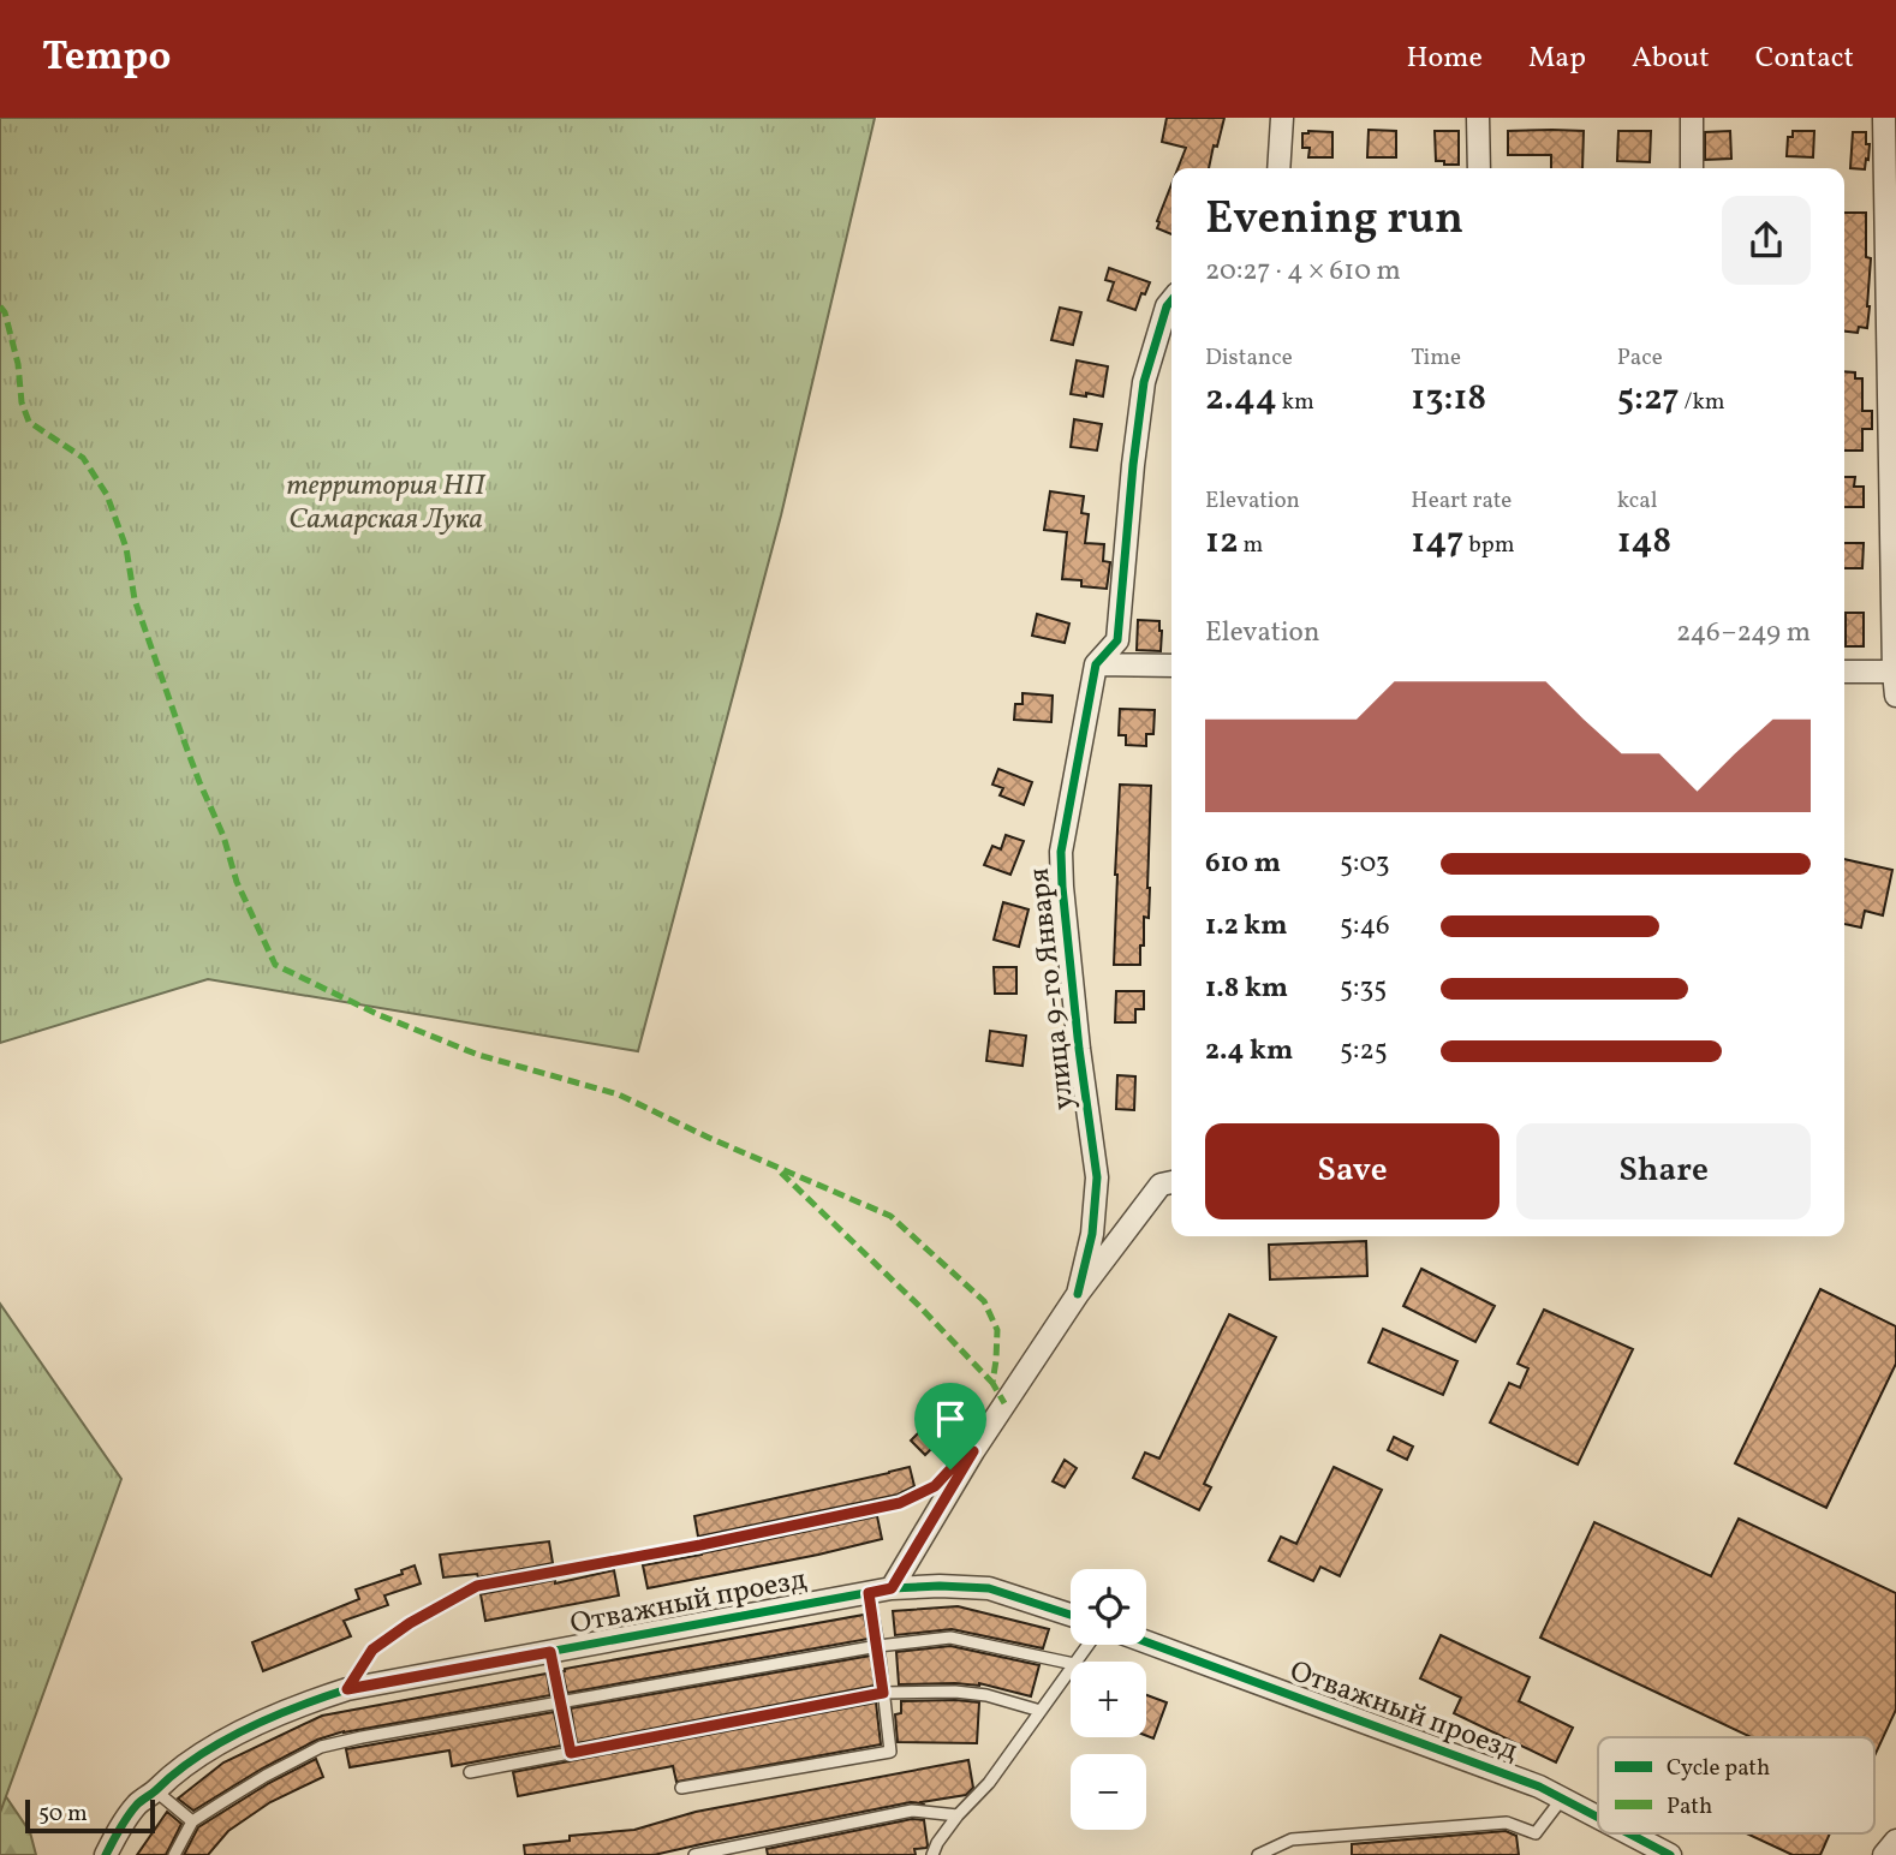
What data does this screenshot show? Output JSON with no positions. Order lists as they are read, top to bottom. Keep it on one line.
{"streets":{"street":["улица 9-го Января","Отважный проезд"]},"parks":["территория НП Самарская Лука"],"legend":["Cycle path","Path"],"scale_bar":"50 m","page":{"header":"Tempo","nav":["Home","Map","About","Contact"],"heading":["Evening run","20:27 · 4 × 610 m"],"stats":[["Distance","2.44 km"],["Time","13:18"],["Pace","5:27 /km"],["Elevation","12 m"],["Heart rate","147 bpm"],["kcal","148"]],"chart":["Elevation","246–249 m"],"list":[{"name":"610 m","note":"5:03"},{"name":"1.2 km","note":"5:46"},{"name":"1.8 km","note":"5:35"},{"name":"2.4 km","note":"5:25"}],"buttons":["Save","Share"],"map_buttons":["+","−"],"scale":"50 m"}}
